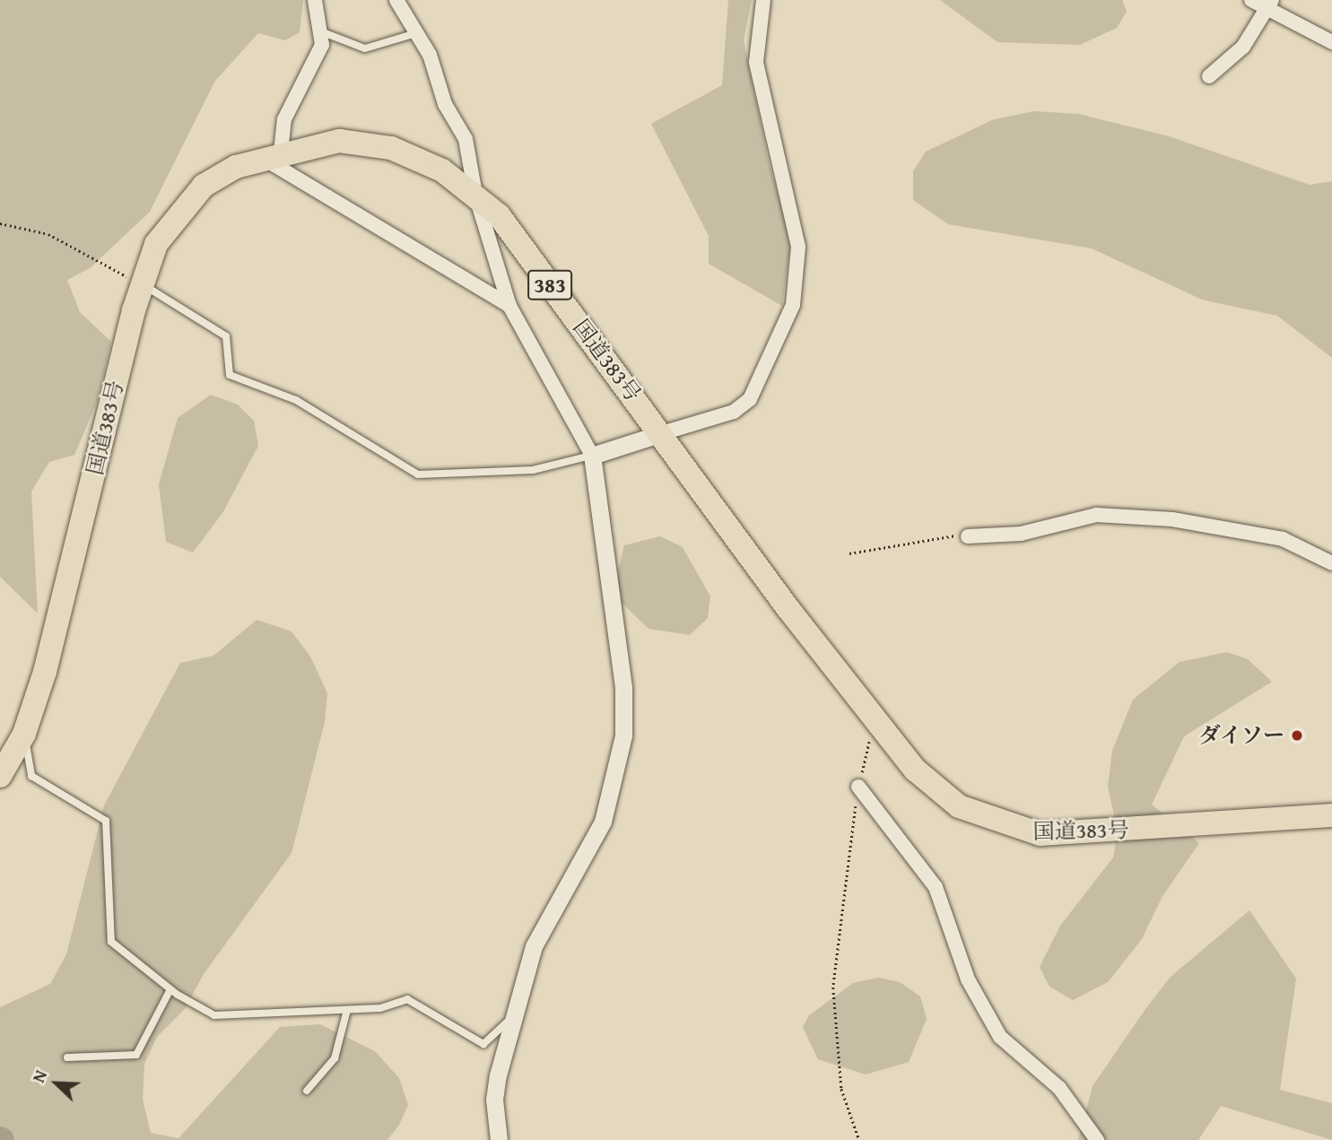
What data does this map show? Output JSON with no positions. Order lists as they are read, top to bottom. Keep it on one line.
{"streets":{"highway":["383","国道383号"]},"places":["ダイソー"],"north":"top left"}
